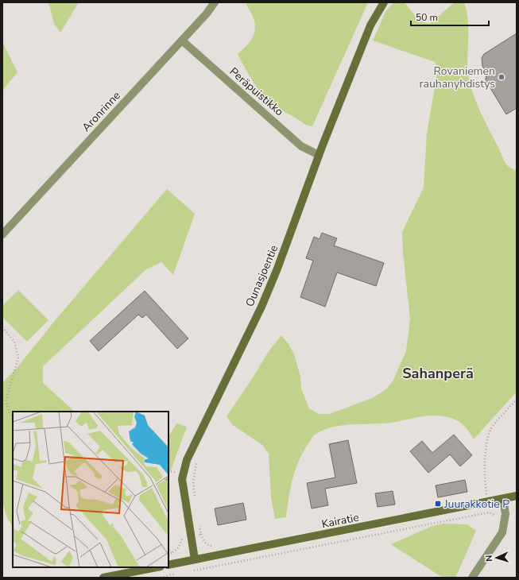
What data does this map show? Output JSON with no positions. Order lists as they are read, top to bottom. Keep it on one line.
{"streets":{"street":["Peräpuistikko","Aronrinne","Ounasjoentie","Kairatie"]},"crossings":[["Peräpuistikko","Aronrinne"],["Peräpuistikko","Ounasjoentie"],["Ounasjoentie","Kairatie"]],"districts":["Sahanperä"],"places":{"other":["Rovaniemen rauhanyhdistys"],"transit":["Juurakkotie P"]},"scale_bar":"50 m","north":"left"}
